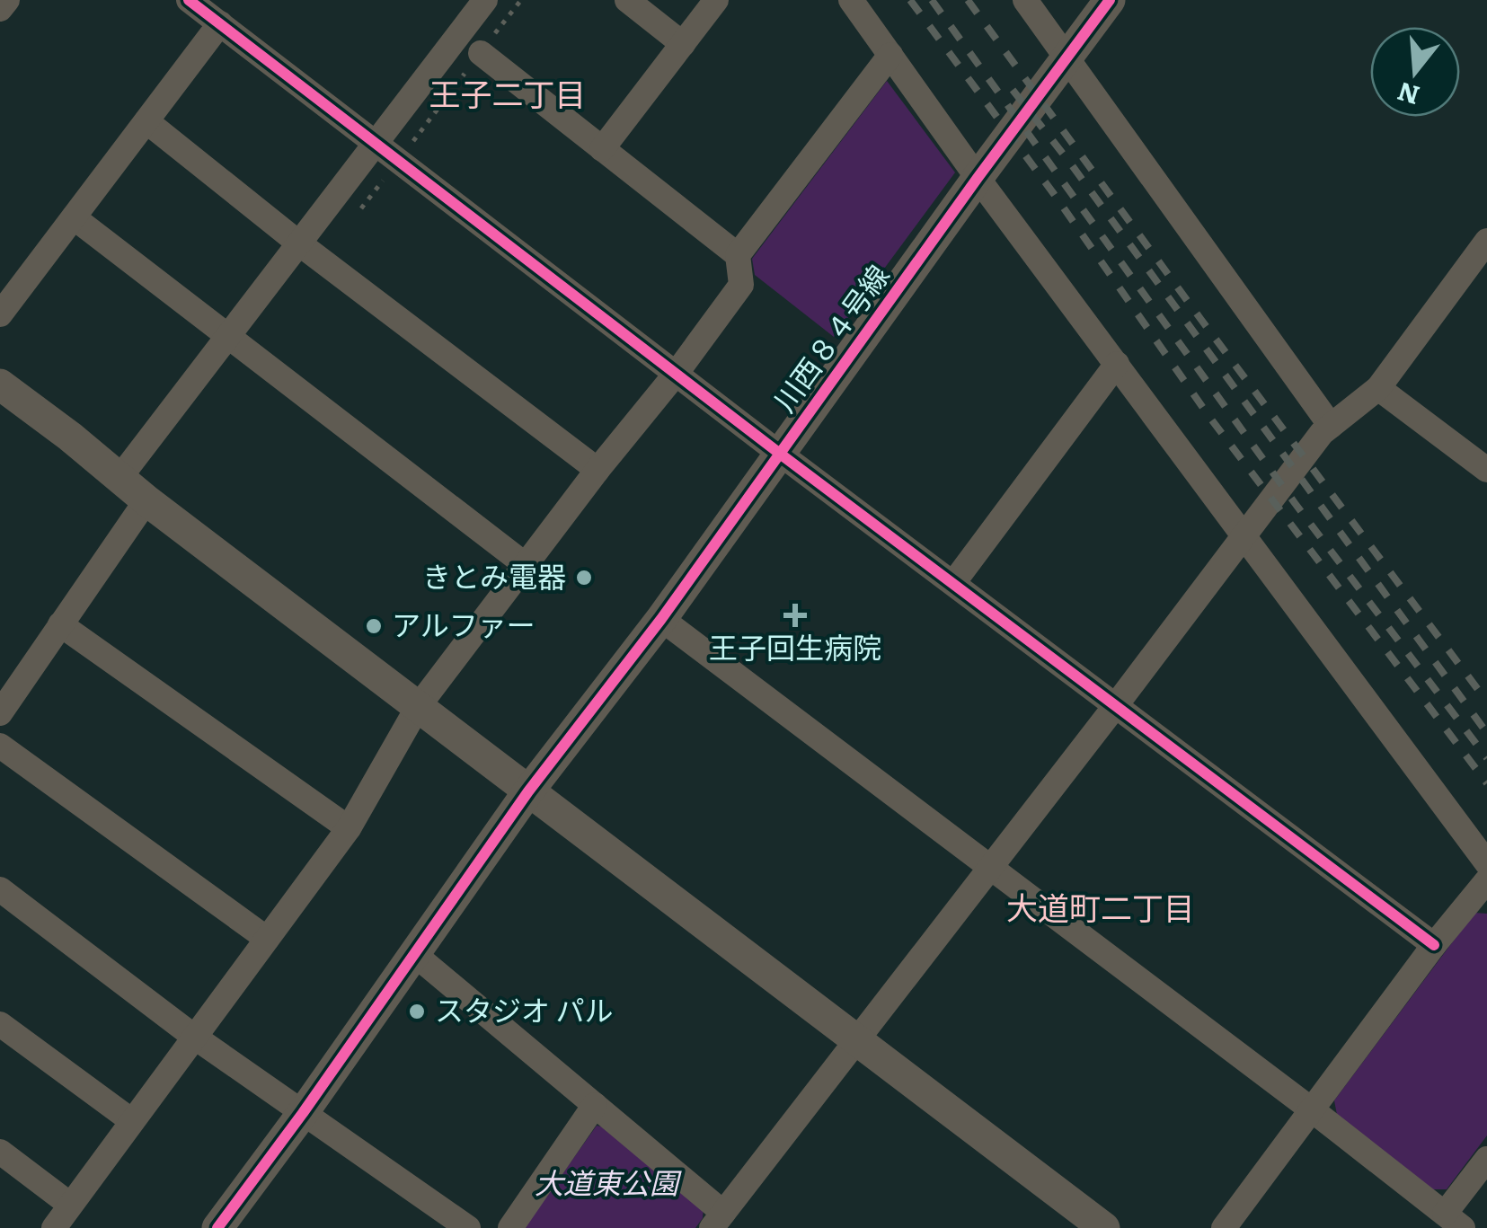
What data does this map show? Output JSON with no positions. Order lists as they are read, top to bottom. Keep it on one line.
{"streets":{"street":["川西８４号線"]},"districts":["王子二丁目","大道町二丁目"],"parks":["大道東公園"],"places":{"other":["きとみ電器","アルファー","スタジオ パル"],"health":["王子回生病院"]},"north":"bottom"}
